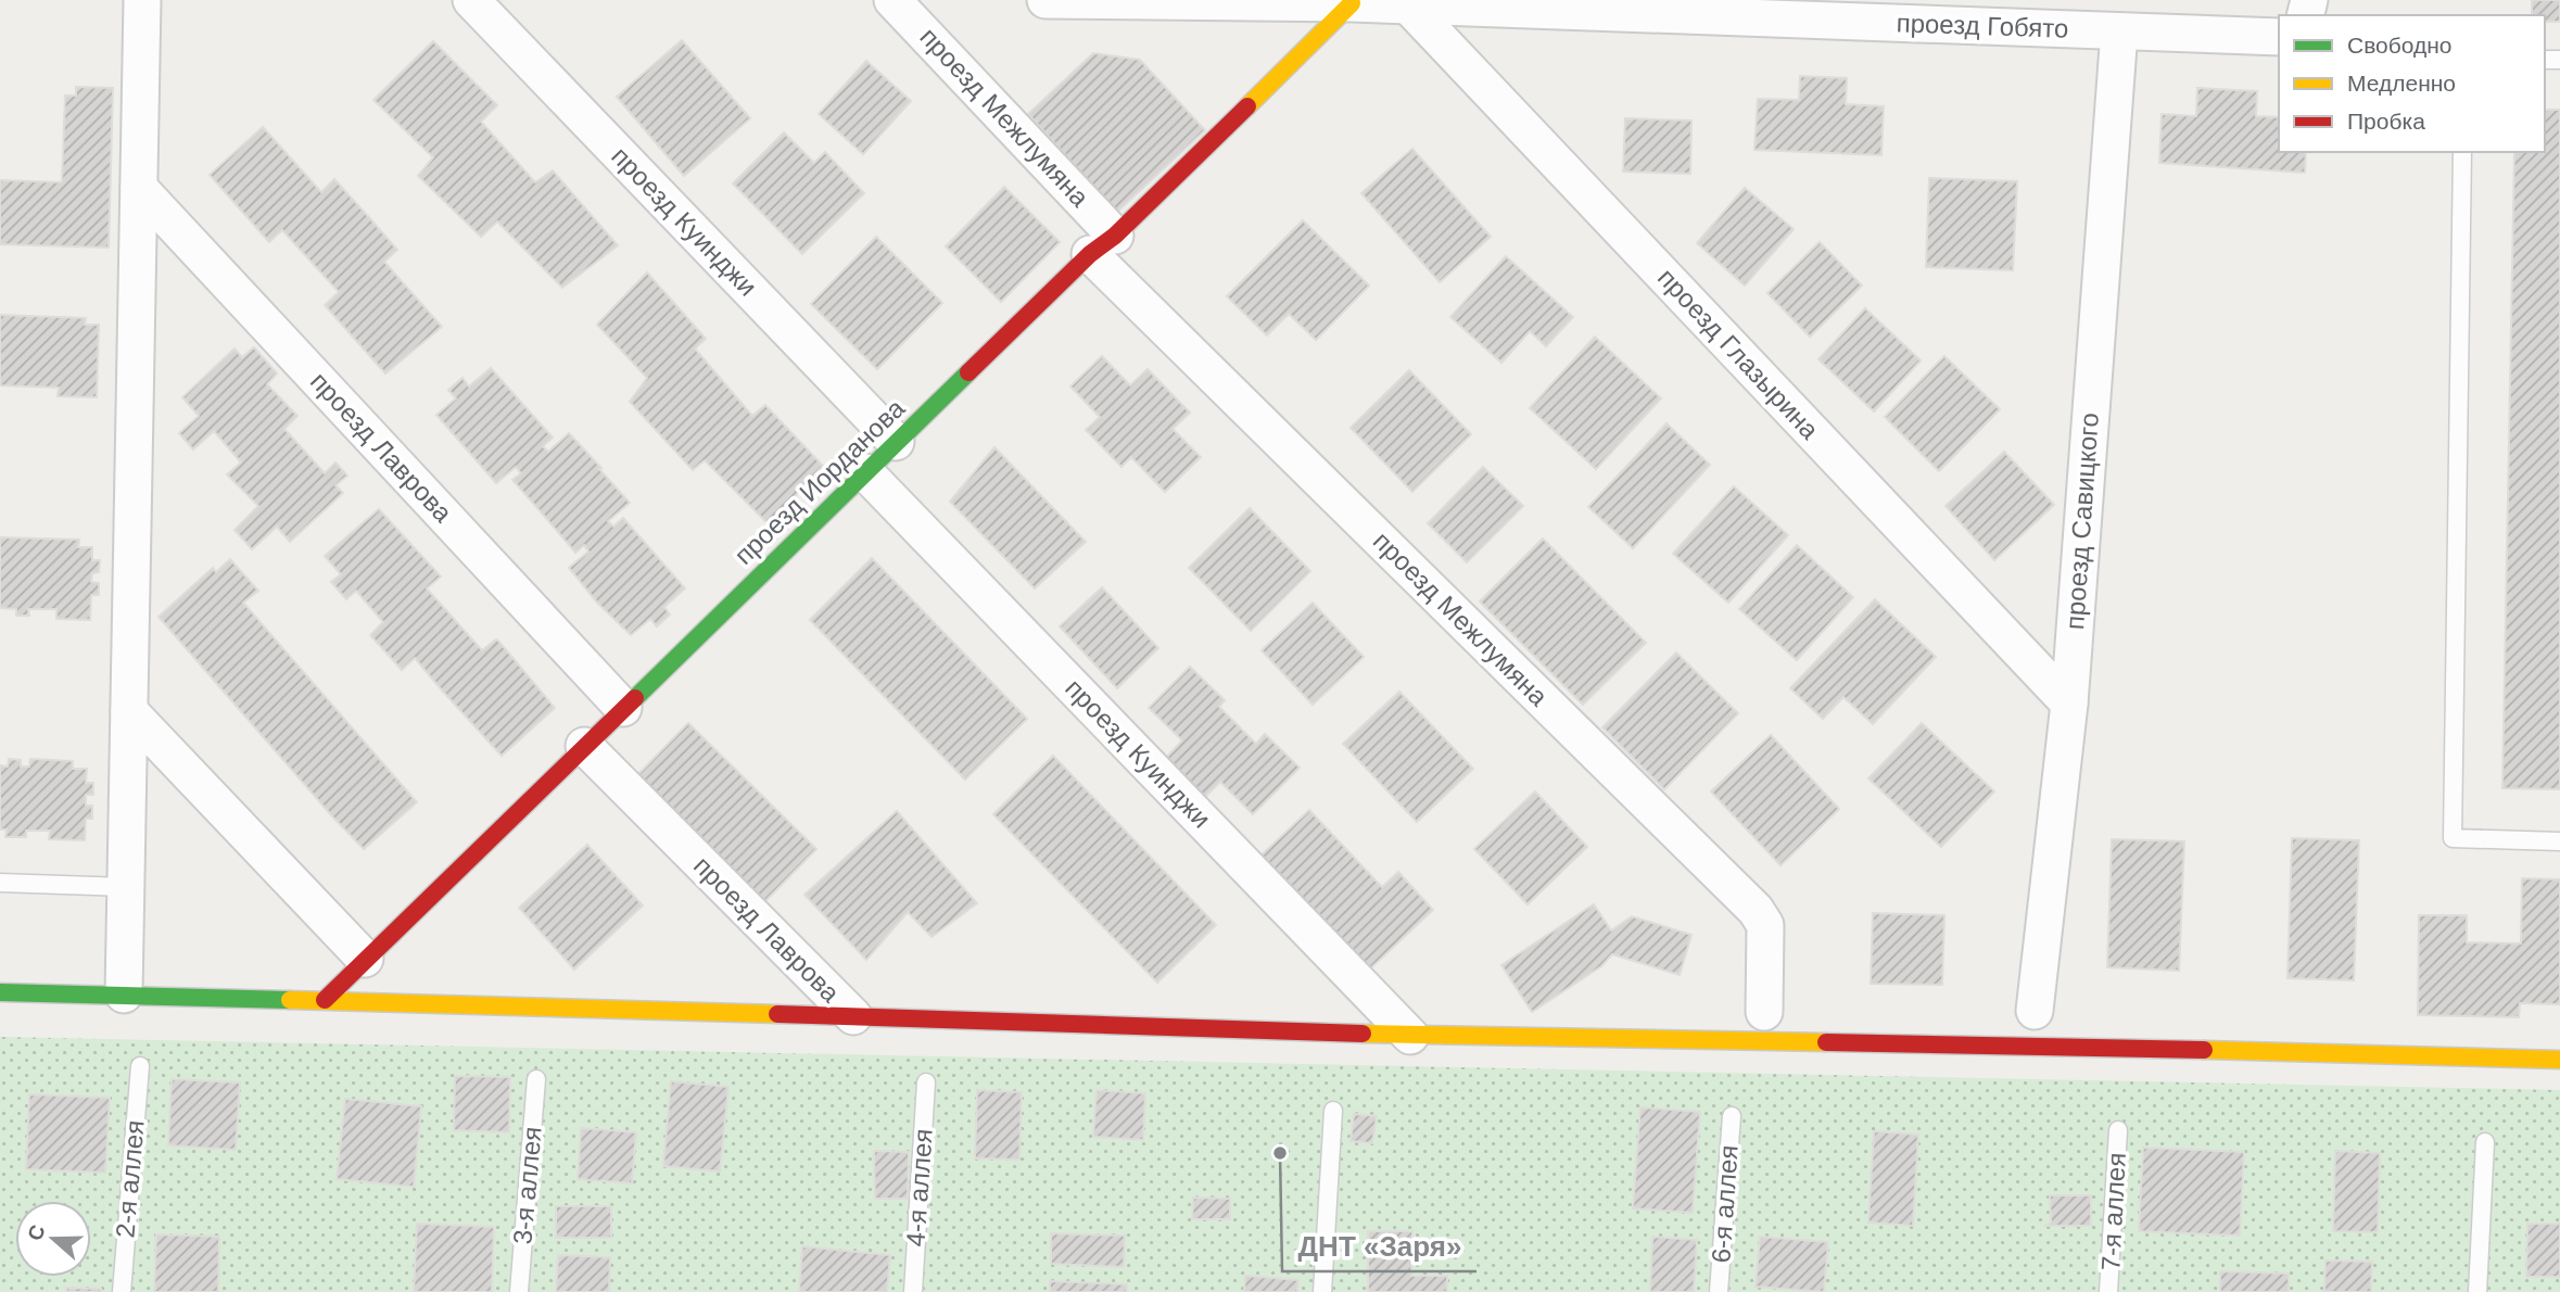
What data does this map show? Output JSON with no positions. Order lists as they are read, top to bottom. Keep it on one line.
{"streets":{"street":["проезд Гобято","проезд Межлумяна","проезд Куинджи","проезд Глазырина","проезд Лаврова","проезд Иорданова","проезд Савицкого"],"lane":["2-я аллея","3-я аллея","4-я аллея","6-я аллея","7-я аллея"]},"crossings":[["проезд Гобято","проезд Глазырина"],["проезд Гобято","проезд Иорданова"],["проезд Гобято","проезд Савицкого"],["проезд Межлумяна","проезд Иорданова"],["проезд Куинджи","проезд Иорданова"],["проезд Глазырина","проезд Савицкого"],["проезд Лаврова","проезд Иорданова"]],"places":["ДНТ «Заря»"],"legend":["Свободно","Медленно","Пробка"],"north":"left"}
